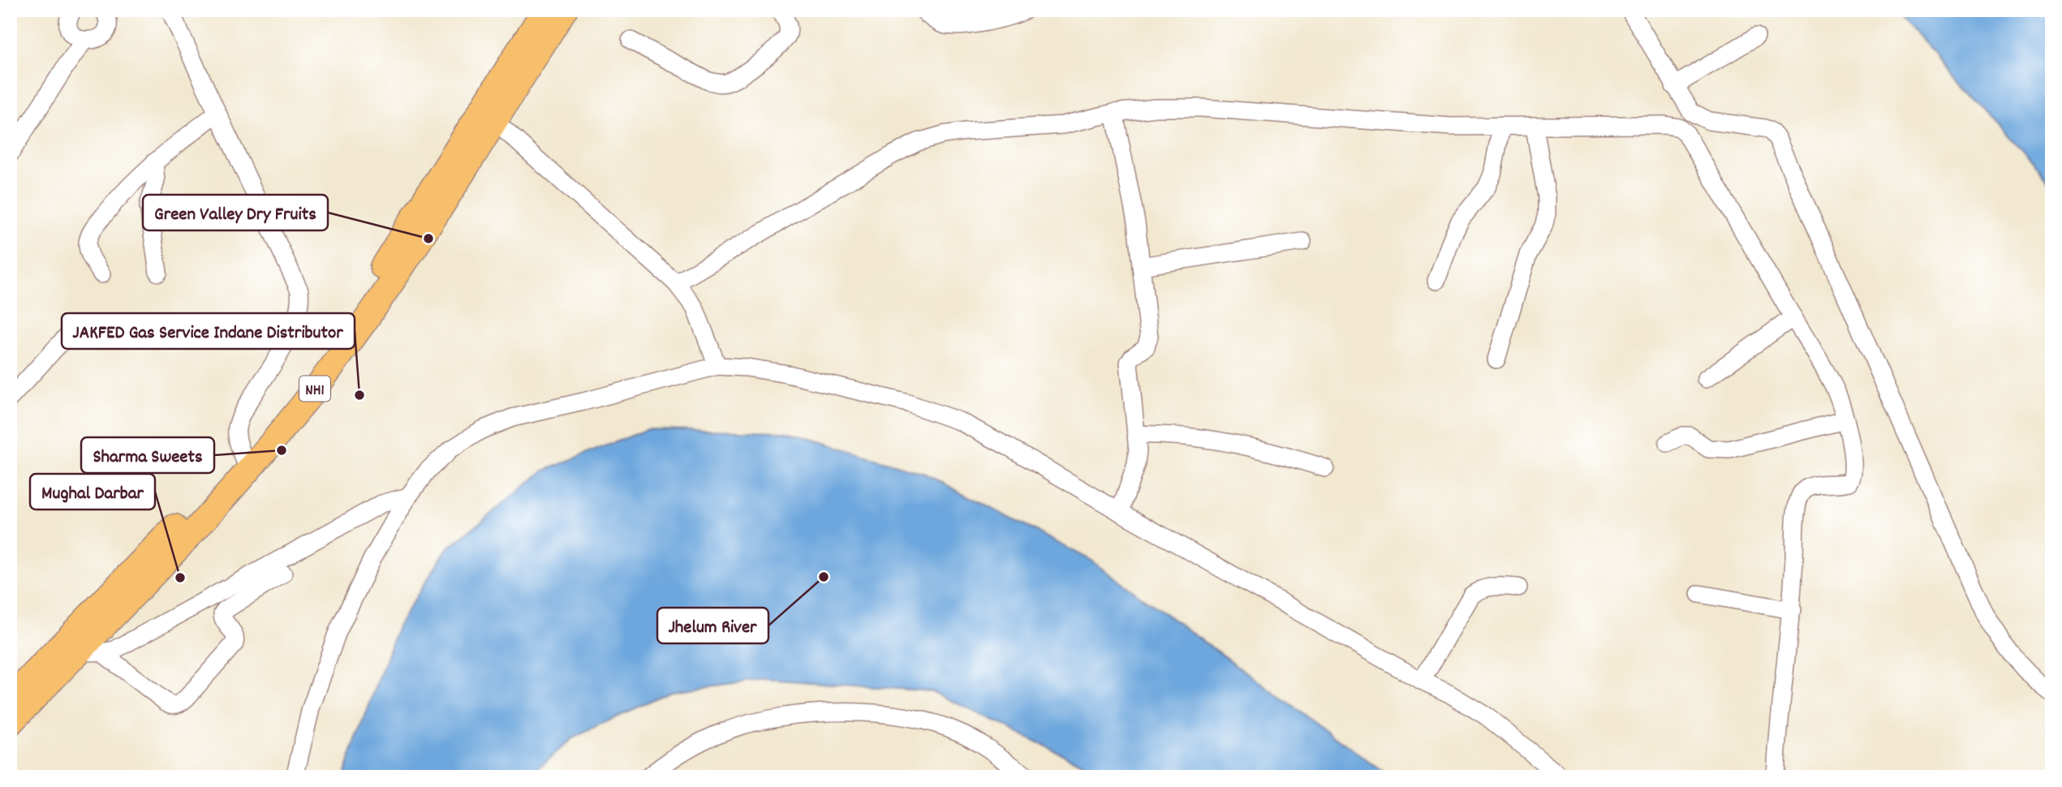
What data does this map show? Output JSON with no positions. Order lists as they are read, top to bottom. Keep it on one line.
{"streets":{"highway":["NH1"]},"places":["Green Valley Dry Fruits","JAKFED Gas Service Indane Distributor","Sharma Sweets","Jhelum River","Mughal Darbar"]}
